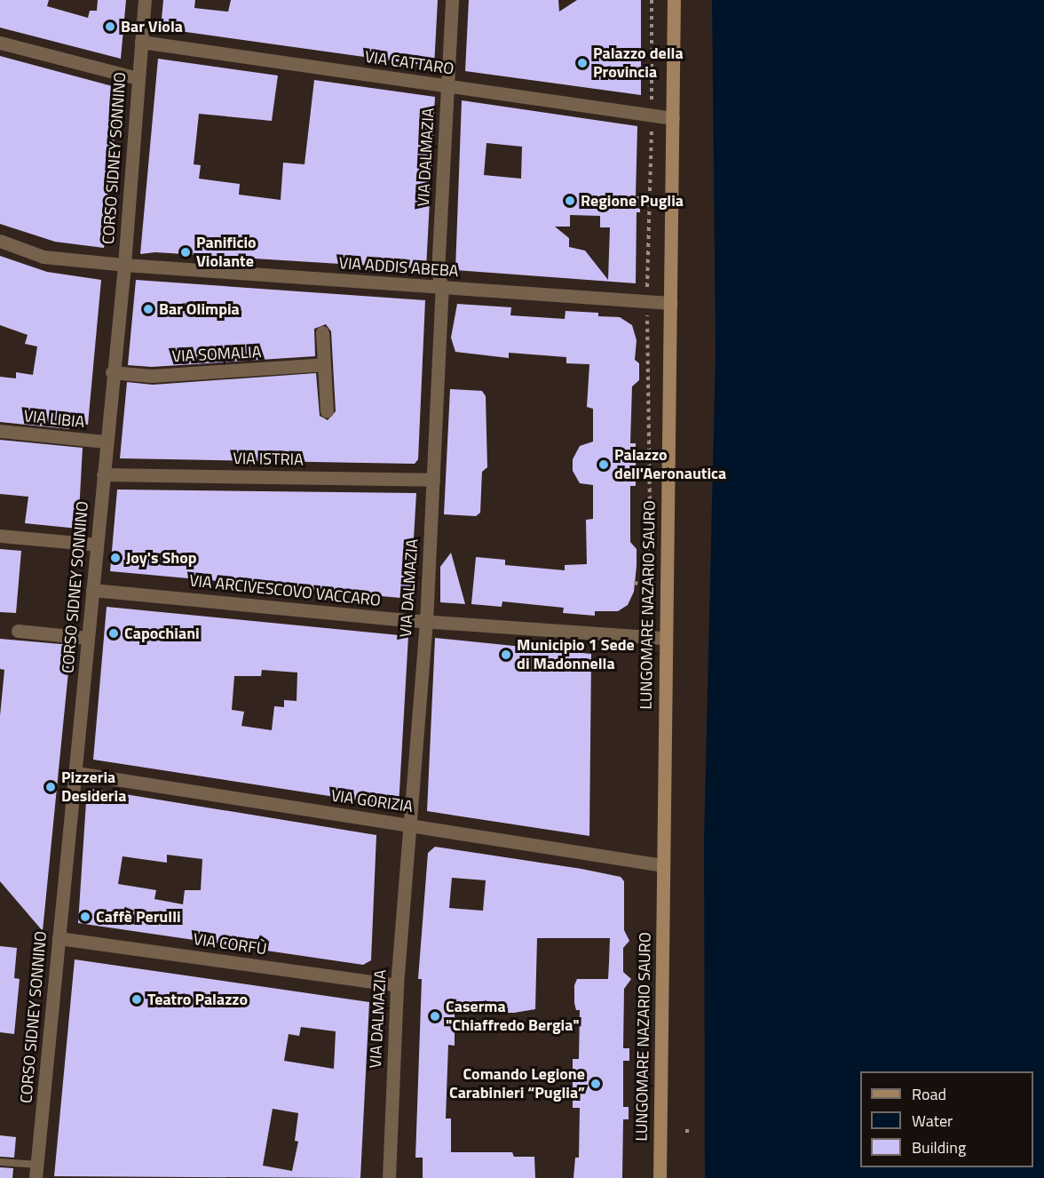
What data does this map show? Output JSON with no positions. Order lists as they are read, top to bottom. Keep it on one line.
{"streets":{"main road":["LUNGOMARE NAZARIO SAURO"],"street":["VIA CATTARO","VIA DALMAZIA","CORSO SIDNEY SONNINO","VIA ADDIS ABEBA","VIA SOMALIA","VIA LIBIA","VIA ISTRIA","VIA ARCIVESCOVO VACCARO","VIA GORIZIA","VIA CORFÙ"]},"crossings":[["VIA CATTARO","VIA DALMAZIA"],["VIA CATTARO","CORSO SIDNEY SONNINO"],["VIA CATTARO","LUNGOMARE NAZARIO SAURO"],["VIA DALMAZIA","VIA ADDIS ABEBA"],["VIA DALMAZIA","VIA ISTRIA"],["VIA DALMAZIA","VIA ARCIVESCOVO VACCARO"],["VIA DALMAZIA","VIA GORIZIA"],["VIA DALMAZIA","VIA CORFÙ"],["CORSO SIDNEY SONNINO","VIA ADDIS ABEBA"],["CORSO SIDNEY SONNINO","VIA SOMALIA"],["CORSO SIDNEY SONNINO","VIA LIBIA"],["CORSO SIDNEY SONNINO","VIA ISTRIA"],["CORSO SIDNEY SONNINO","VIA ARCIVESCOVO VACCARO"],["CORSO SIDNEY SONNINO","VIA GORIZIA"],["CORSO SIDNEY SONNINO","VIA CORFÙ"],["VIA ADDIS ABEBA","LUNGOMARE NAZARIO SAURO"],["VIA ARCIVESCOVO VACCARO","LUNGOMARE NAZARIO SAURO"],["LUNGOMARE NAZARIO SAURO","VIA GORIZIA"]],"places":["Bar Viola","Palazzo della Provincia","Regione Puglia","Panificio Violante","Bar Olimpia","Palazzo dell'Aeronautica","Joy's Shop","Capochiani","Municipio 1 Sede di Madonnella","Pizzeria Desideria","Caffè Perulli","Teatro Palazzo","Caserma \"Chiaffredo Bergia\"","Comando Legione Carabinieri “Puglia”"],"legend":["Road","Water","Building"]}
